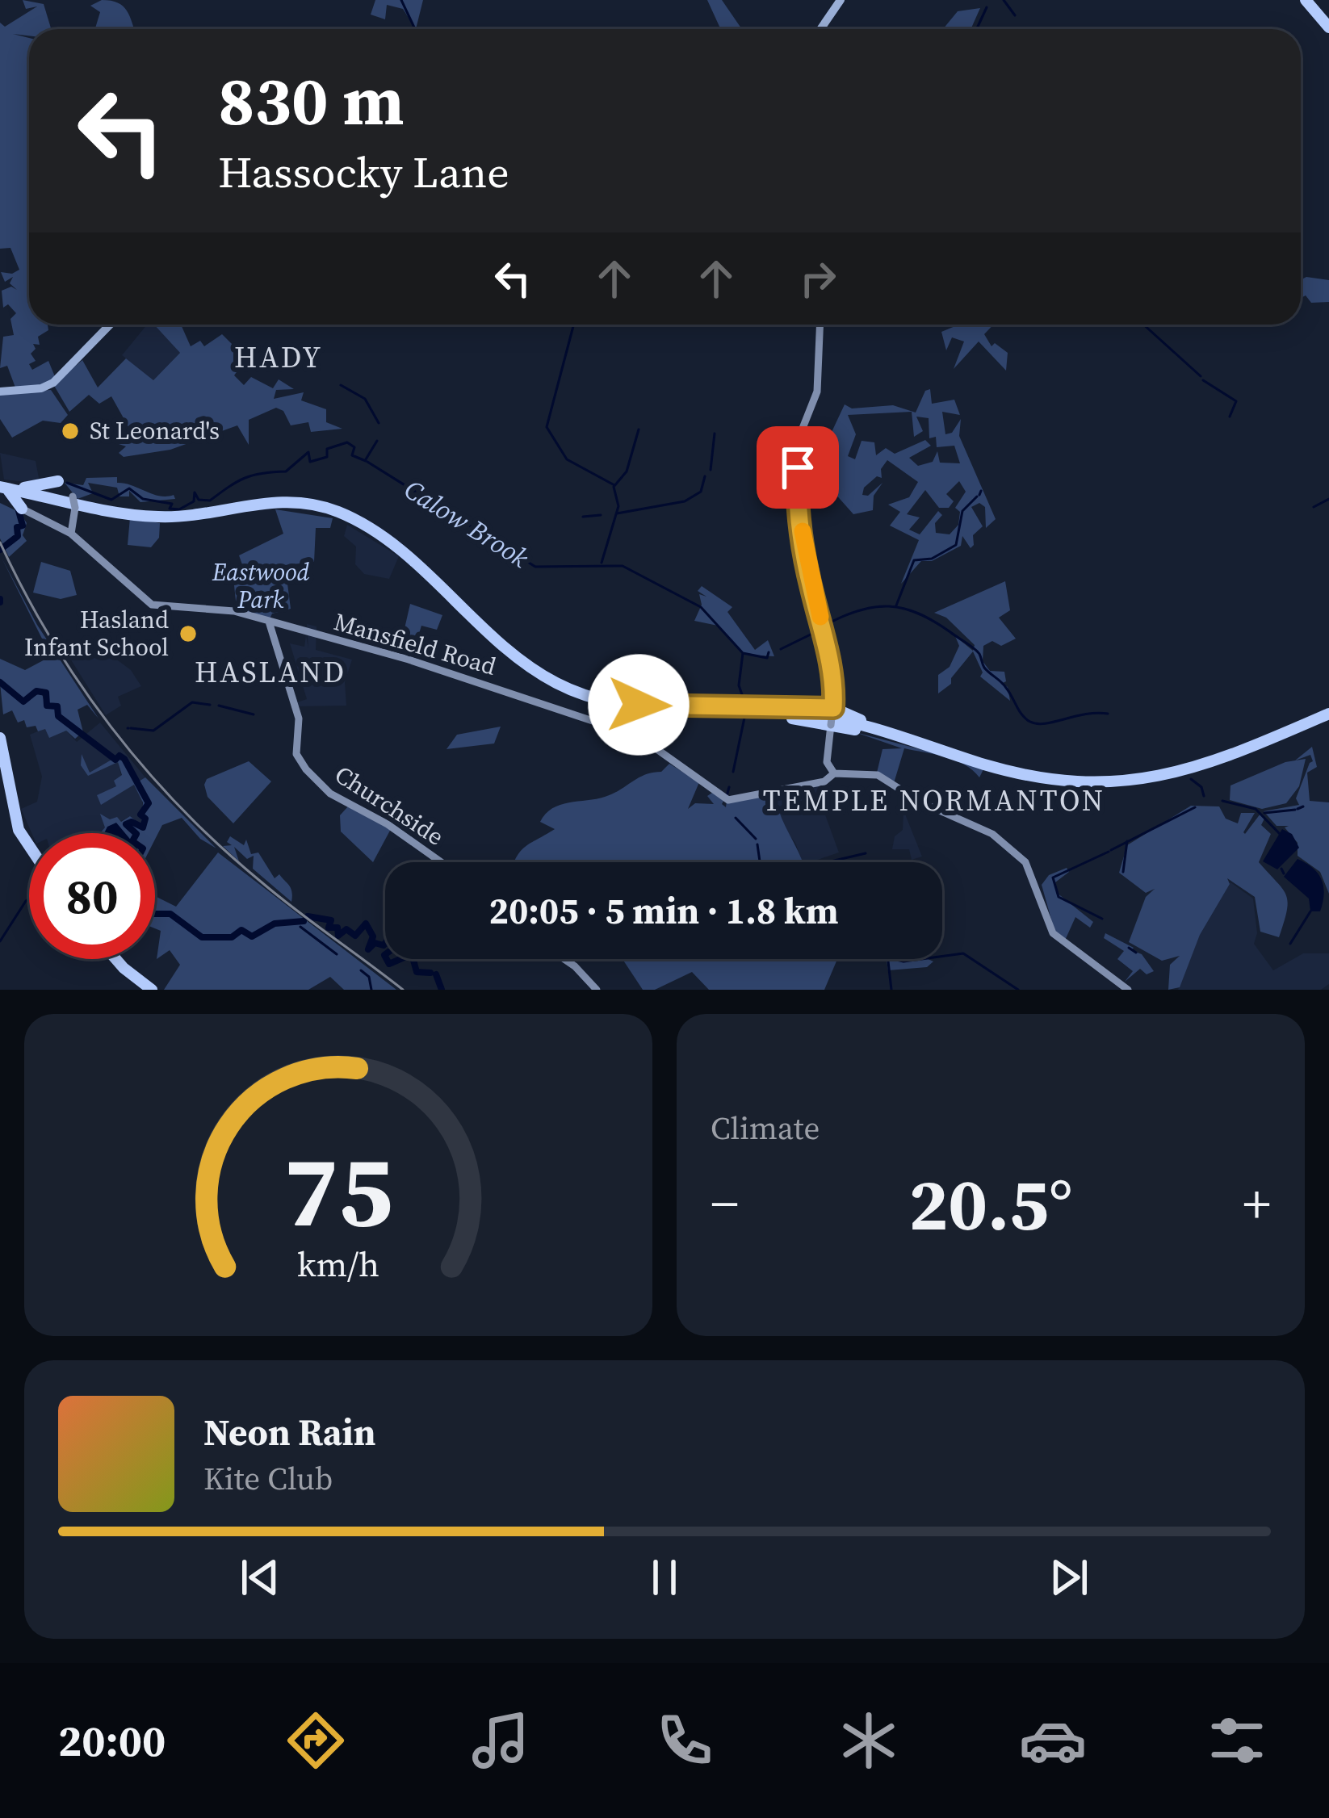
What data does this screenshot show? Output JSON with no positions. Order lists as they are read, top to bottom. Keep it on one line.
{"streets":{"main road":["Mansfield Road","Churchside"]},"crossings":[["Mansfield Road","Churchside"]],"districts":["HADY","HASLAND","TEMPLE NORMANTON"],"water":["Calow Brook"],"parks":["Eastwood Park"],"places":["St Leonard's","Hasland Infant School"],"page":{"turn":["830 m","Hassocky Lane"],"limit":"80","trip":"20:05 · 5 min · 1.8 km","tile":"Climate","heat":["−","20.5°","+"],"song":["Neon Rain","Kite Club"],"tabs":"20:00","gauge":["75","km/h"]}}
